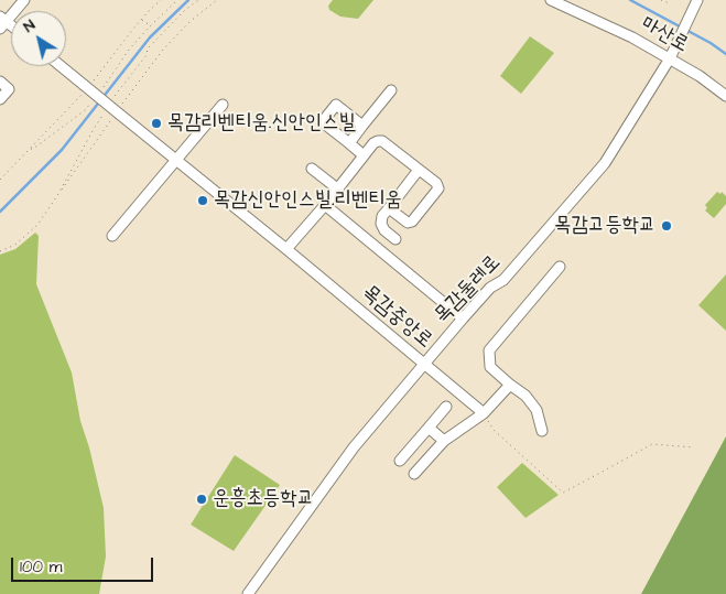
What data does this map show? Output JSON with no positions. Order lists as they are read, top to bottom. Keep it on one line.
{"streets":{"street":["마산로","목감둘레로","목감중앙로"]},"crossings":[["마산로","목감둘레로"],["목감둘레로","목감중앙로"]],"places":["목감리벤티움.신안인스빌","목감신안인스빌.리벤티움","목감고등학교","운흥초등학교"],"scale_bar":"100 m","north":"top left"}
